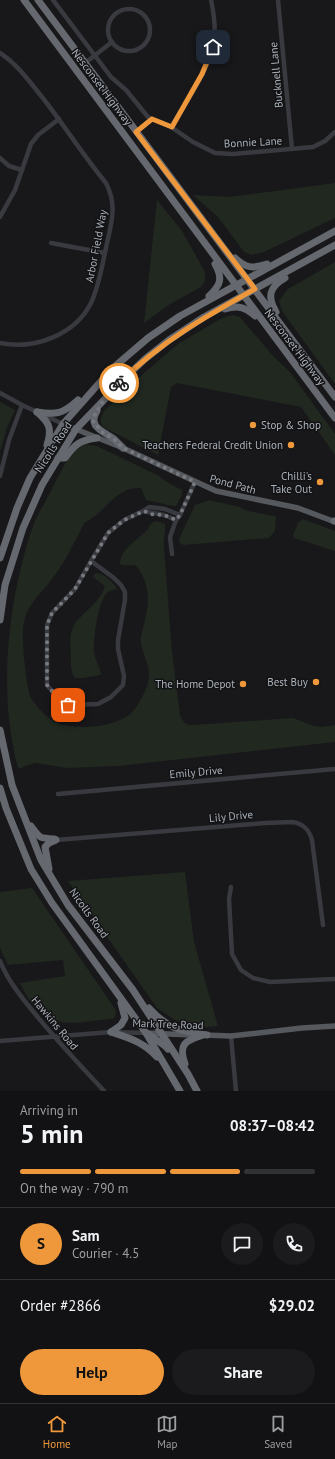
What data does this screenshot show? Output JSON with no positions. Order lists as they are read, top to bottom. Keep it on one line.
{"streets":{"highway":["Nesconset Highway","Nicolls Road"],"main road":["Pond Path","Mark Tree Road"],"street":["Bucknell Lane","Bonnie Lane","Arbor Field Way","Emily Drive","Lily Drive","Hawkins Road"]},"crossings":[["Bucknell Lane","Bonnie Lane"],["Nesconset Highway","Nicolls Road"],["Nicolls Road","Pond Path"],["Nicolls Road","Mark Tree Road"],["Hawkins Road","Mark Tree Road"]],"places":["Stop & Shop","Teachers Federal Credit Union","Chilli's Take Out","Best Buy","The Home Depot"],"page":{"heading":["5 min","Arriving in","08:37–08:42"],"panel":["Sam","Courier · 4.5","Order #2866","$29.02"],"bar":"On the way · 790 m","round":"S","buttons":["Help","Share"],"tabs":["Home","Map","Saved"]}}
